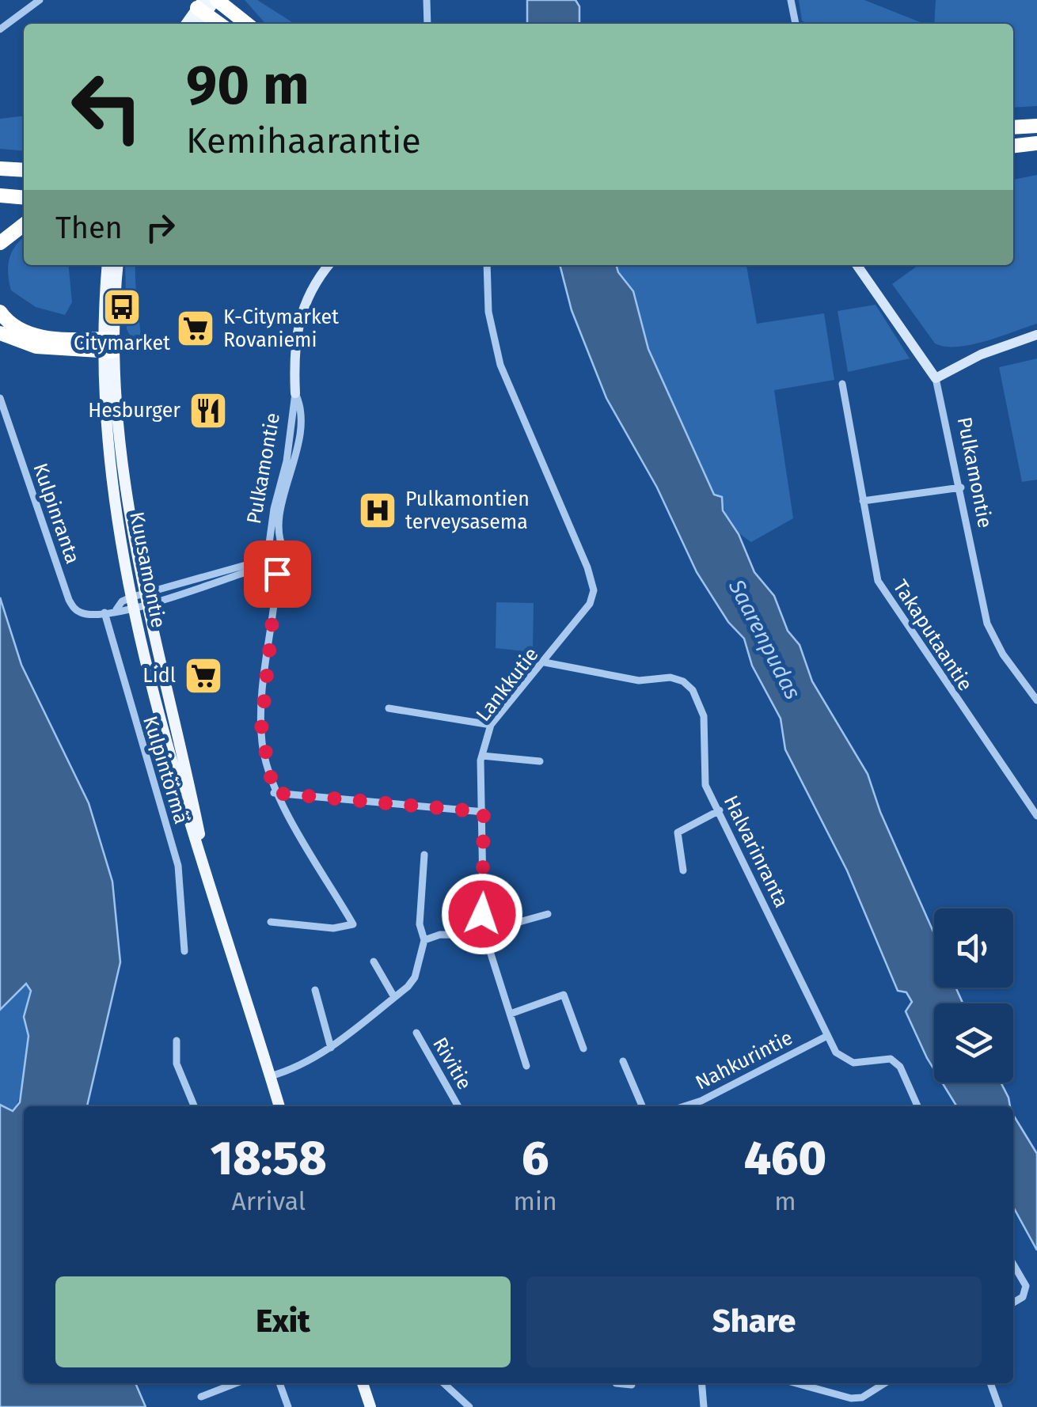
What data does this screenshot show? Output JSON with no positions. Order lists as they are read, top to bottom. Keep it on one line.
{"streets":{"main road":["Kuusamontie"],"street":["Pulkamontie","Kulpinranta","Takaputaantie","Lankkutie","Kulpintörmä","Halvarinranta","Nahkurintie","Rivitie"]},"crossings":[["Kulpinranta","Kulpintörmä"],["Lankkutie","Halvarinranta"],["Halvarinranta","Nahkurintie"]],"water":["Saarenpudas"],"places":{"bus stop":["Citymarket"],"supermarket":["K-Citymarket Rovaniemi","Lidl"],"restaurant":["Hesburger"],"hospital":["Pulkamontien terveysasema"]},"page":{"turn":["90 m","Kemihaarantie"],"then":"Then","eta":["18:58","Arrival","6","min","460","m"],"buttons":["Exit","Share"]}}
